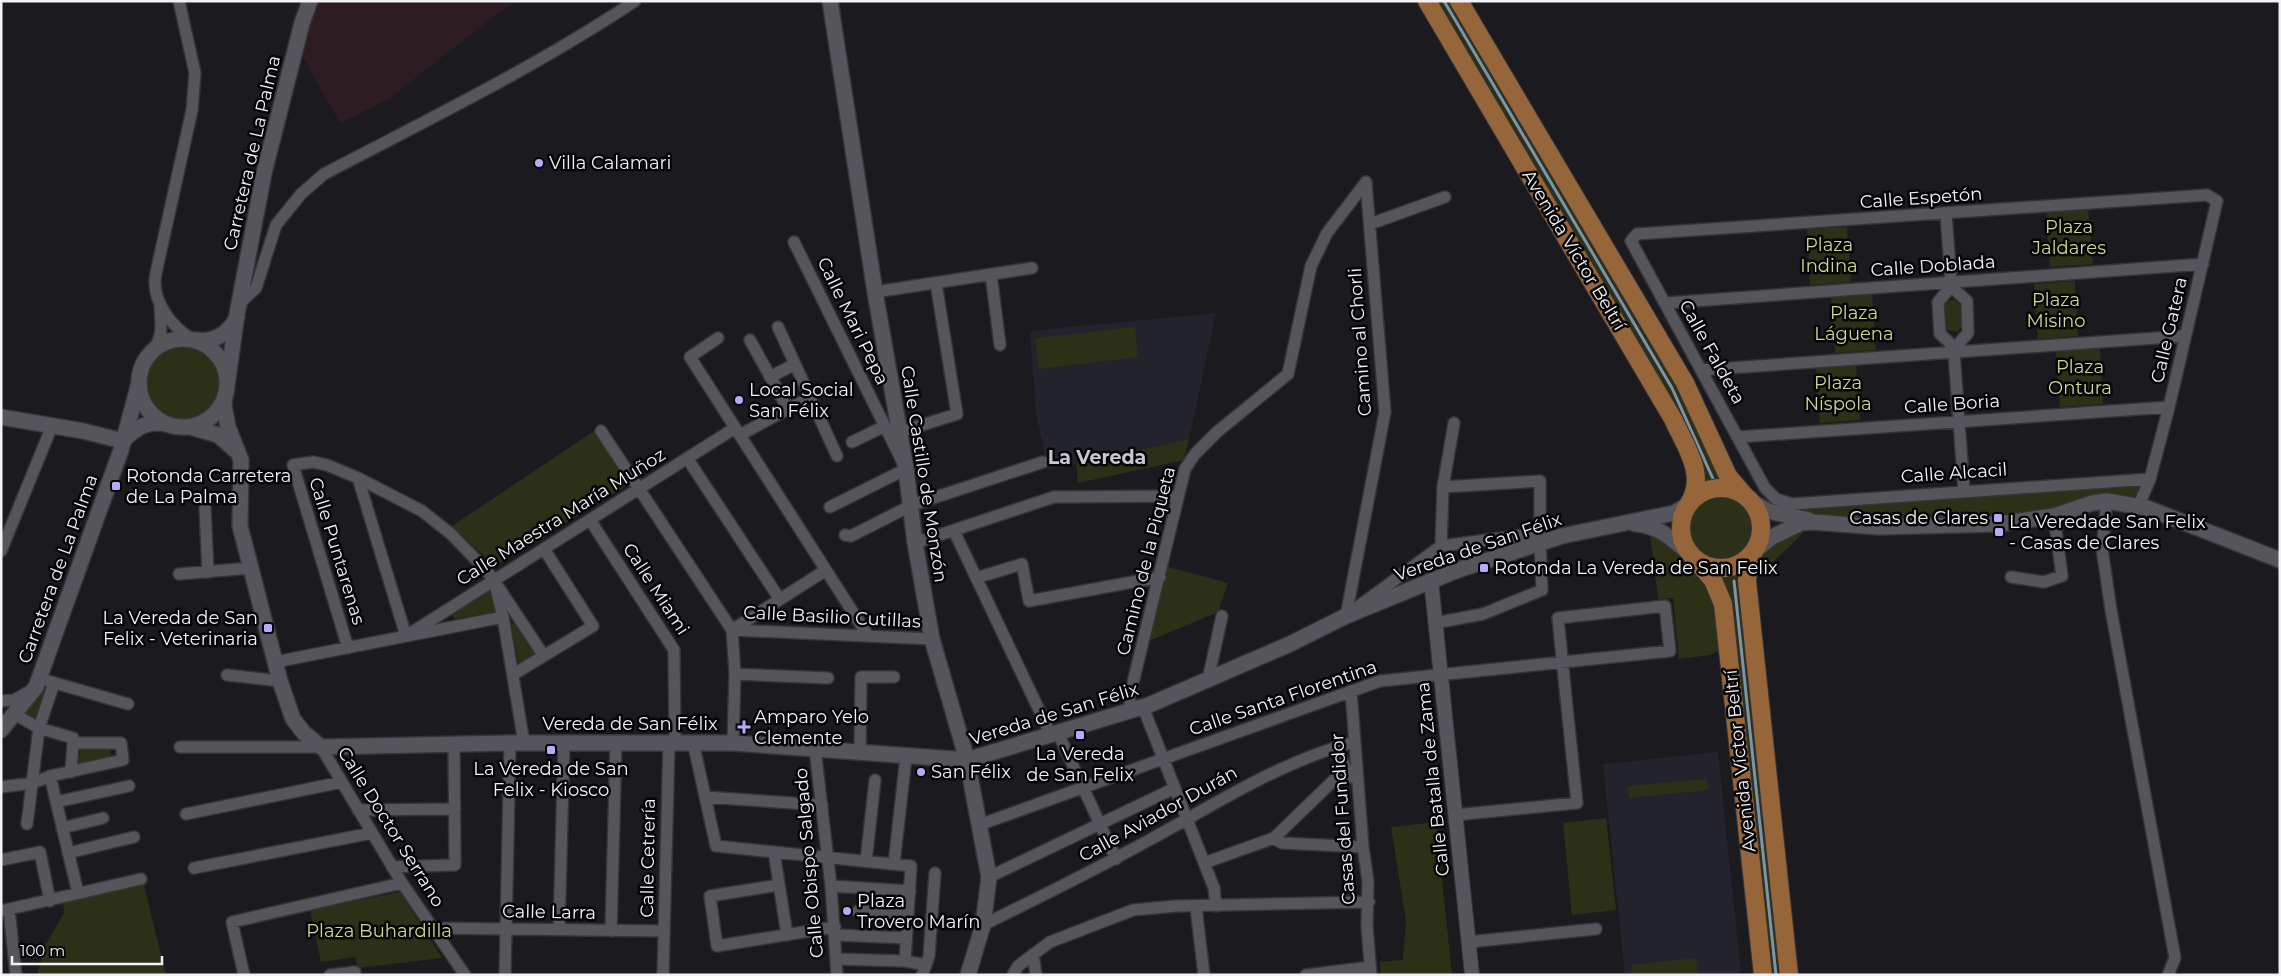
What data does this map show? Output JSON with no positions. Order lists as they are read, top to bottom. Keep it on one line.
{"streets":{"main road":["Carretera de La Palma","Avenida Víctor Beltrí","Calle Castillo de Monzón","Vereda de San Félix"],"street":["Calle Espetón","Calle Doblada","Calle Mari Pepa","Calle Gatera","Camino al Chorli","Calle Faldeta","Calle Boria","Calle Alcacil","Calle Maestra María Muñoz","Calle Puntarenas","Camino de la Piqueta","Calle Miami","Calle Basilio Cutillas","Calle Santa Florentina","Calle Batalla de Zama","Calle Aviador Durán","Casas del Fundidor","Calle Doctor Serrano","Calle Cetrería","Calle Obispo Salgado","Calle Larra"]},"crossings":[["Calle Espetón","Calle Gatera"],["Calle Espetón","Calle Faldeta"],["Avenida Víctor Beltrí","Vereda de San Félix"],["Calle Doblada","Calle Gatera"],["Calle Doblada","Calle Faldeta"],["Calle Mari Pepa","Calle Castillo de Monzón"],["Calle Gatera","Calle Boria"],["Calle Gatera","Calle Alcacil"],["Camino al Chorli","Vereda de San Félix"],["Camino al Chorli","Camino de la Piqueta"],["Calle Faldeta","Calle Boria"],["Calle Faldeta","Calle Alcacil"],["Calle Castillo de Monzón","Vereda de San Félix"],["Calle Castillo de Monzón","Calle Basilio Cutillas"],["Calle Castillo de Monzón","Calle Santa Florentina"],["Calle Castillo de Monzón","Calle Aviador Durán"],["Calle Maestra María Muñoz","Calle Puntarenas"],["Calle Maestra María Muñoz","Calle Miami"],["Vereda de San Félix","Camino de la Piqueta"],["Vereda de San Félix","Calle Miami"],["Vereda de San Félix","Calle Batalla de Zama"],["Vereda de San Félix","Calle Doctor Serrano"],["Vereda de San Félix","Calle Cetrería"],["Vereda de San Félix","Calle Obispo Salgado"],["Calle Miami","Calle Cetrería"],["Calle Santa Florentina","Calle Batalla de Zama"],["Calle Santa Florentina","Casas del Fundidor"],["Calle Aviador Durán","Casas del Fundidor"],["Calle Doctor Serrano","Calle Larra"],["Calle Cetrería","Calle Larra"]],"districts":["La Vereda"],"parks":["Plaza Jaldares","Plaza Indina","Plaza Misino","Plaza Láguena","Plaza Ontura","Plaza Níspola","Plaza Buhardilla"],"places":{"other":["Villa Calamari","Local Social San Félix","San Félix","Plaza Trovero Marín"],"transit":["Rotonda Carretera de La Palma","Casas de Clares","La Veredade San Felix - Casas de Clares","Rotonda La Vereda de San Felix","La Vereda de San Felix - Veterinaria","La Vereda de San Felix","La Vereda de San Felix - Kiosco"],"health":["Amparo Yelo Clemente"]},"scale_bar":"100 m"}
